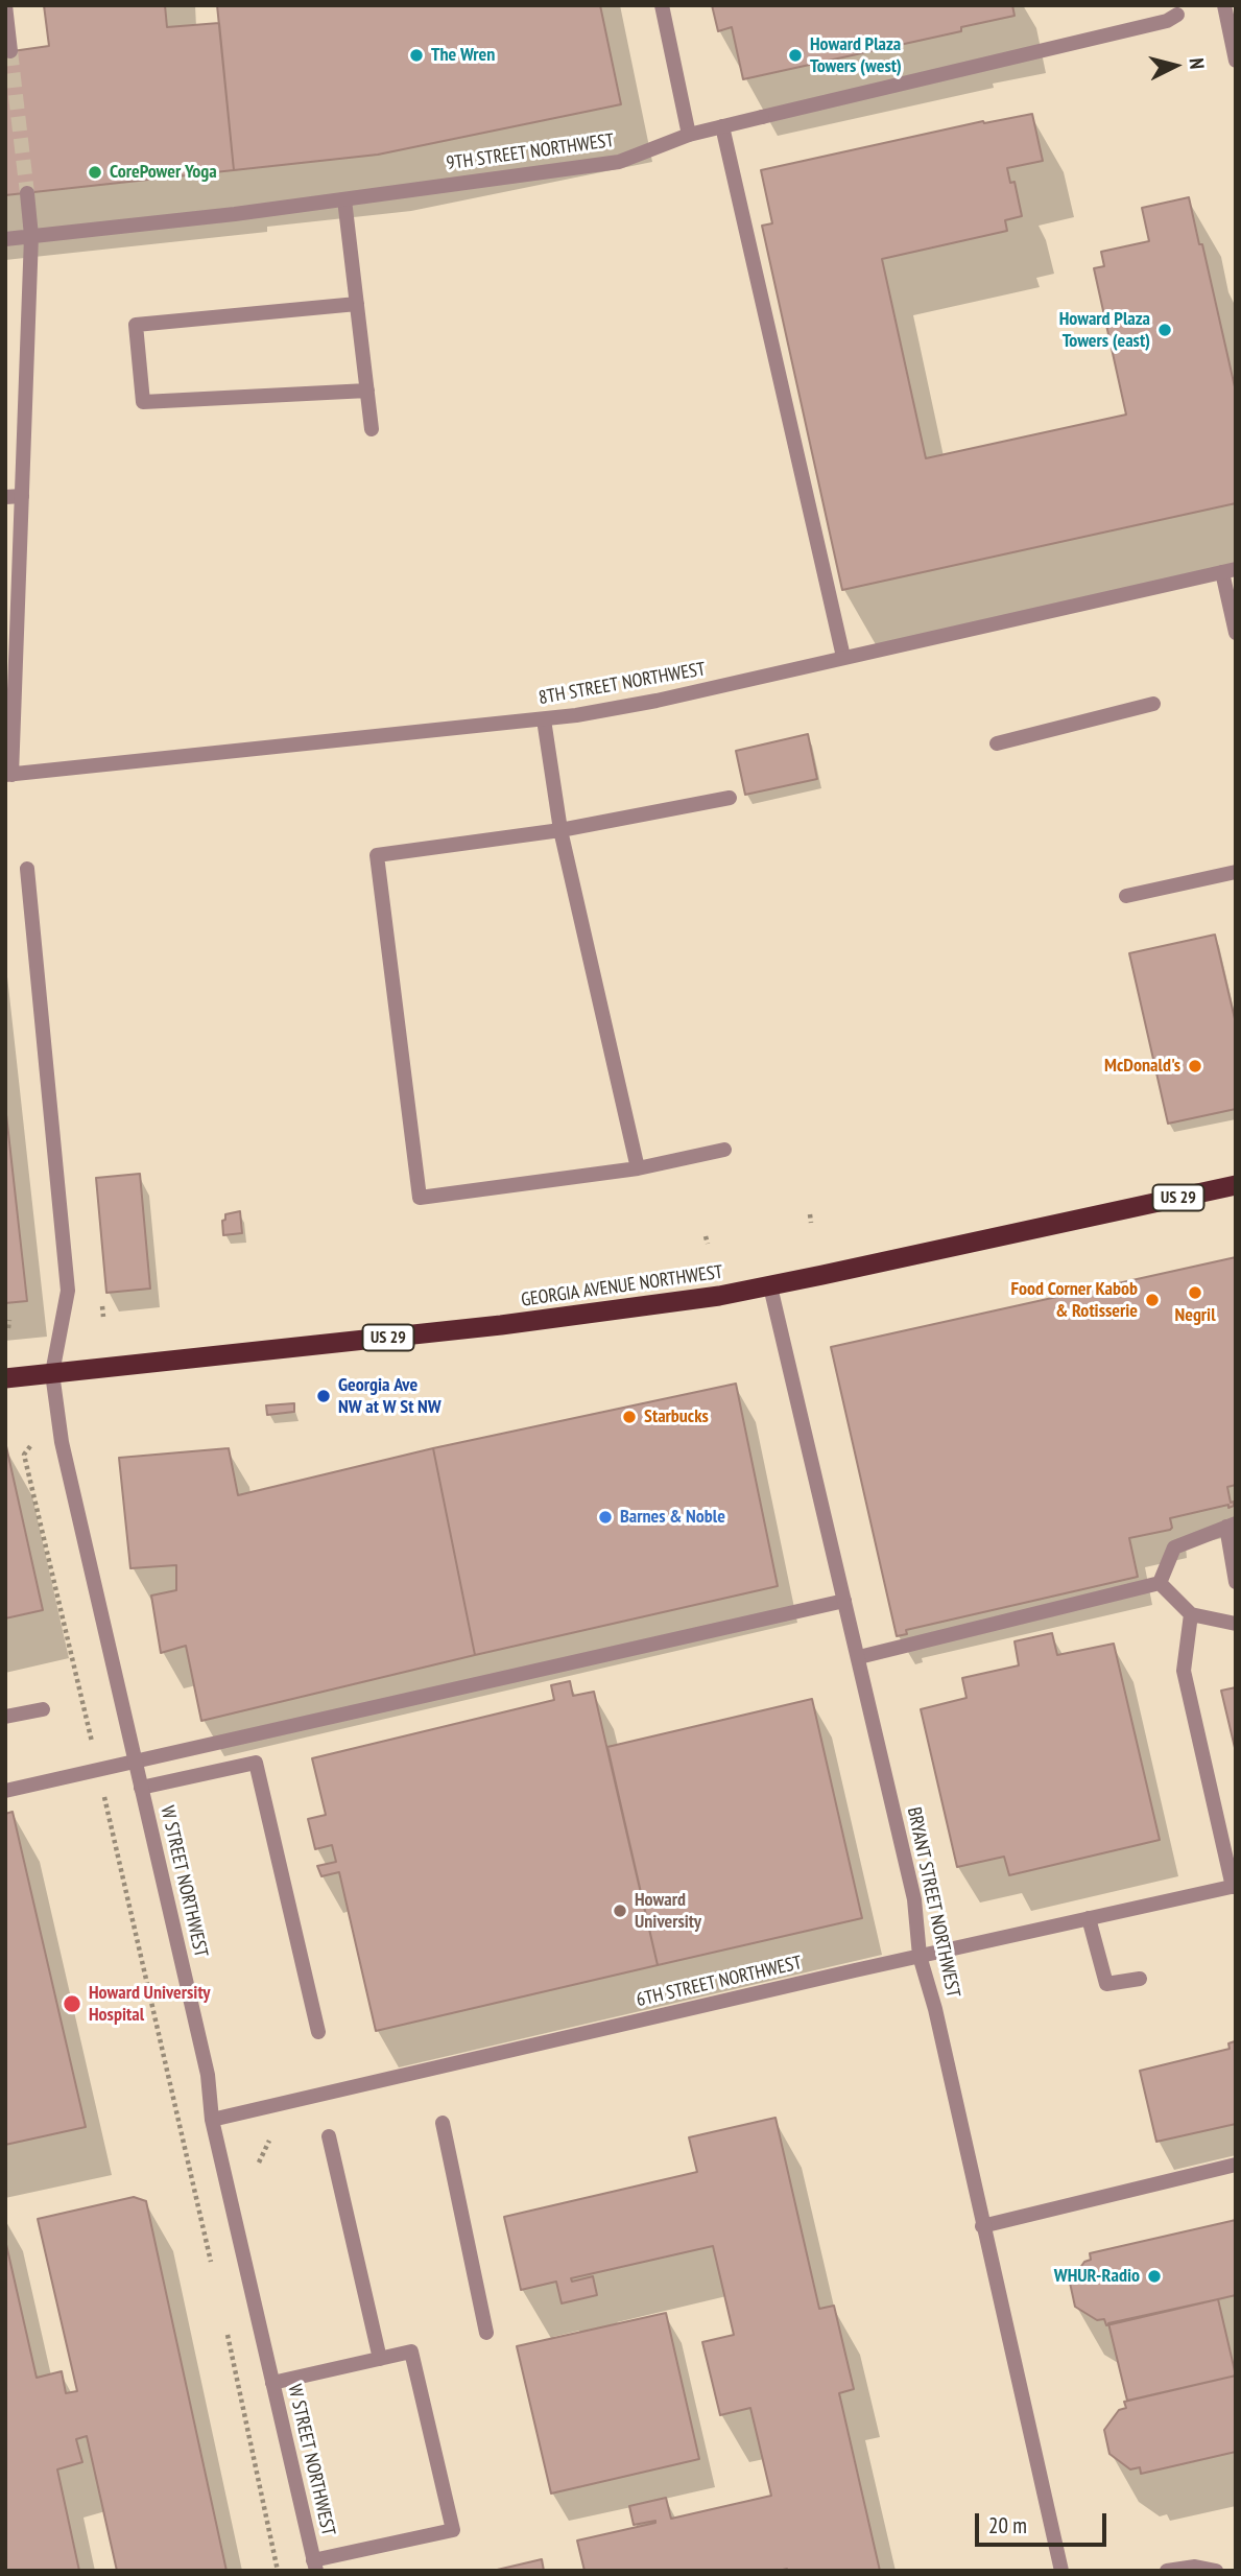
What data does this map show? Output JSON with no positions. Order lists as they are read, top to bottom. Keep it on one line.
{"streets":{"highway":["US 29","GEORGIA AVENUE NORTHWEST"],"street":["9TH STREET NORTHWEST","8TH STREET NORTHWEST","W STREET NORTHWEST","BRYANT STREET NORTHWEST","6TH STREET NORTHWEST"]},"crossings":[["GEORGIA AVENUE NORTHWEST","W STREET NORTHWEST"],["GEORGIA AVENUE NORTHWEST","BRYANT STREET NORTHWEST"],["W STREET NORTHWEST","6TH STREET NORTHWEST"],["BRYANT STREET NORTHWEST","6TH STREET NORTHWEST"]],"places":["The Wren","Howard Plaza Towers (west)","CorePower Yoga","Howard Plaza Towers (east)","McDonald's","Negril","Food Corner Kabob & Rotisserie","Georgia Ave NW at W St NW","Starbucks","Barnes & Noble","Howard University","Howard University Hospital","WHUR-Radio"],"scale_bar":"20 m","north":"right"}
